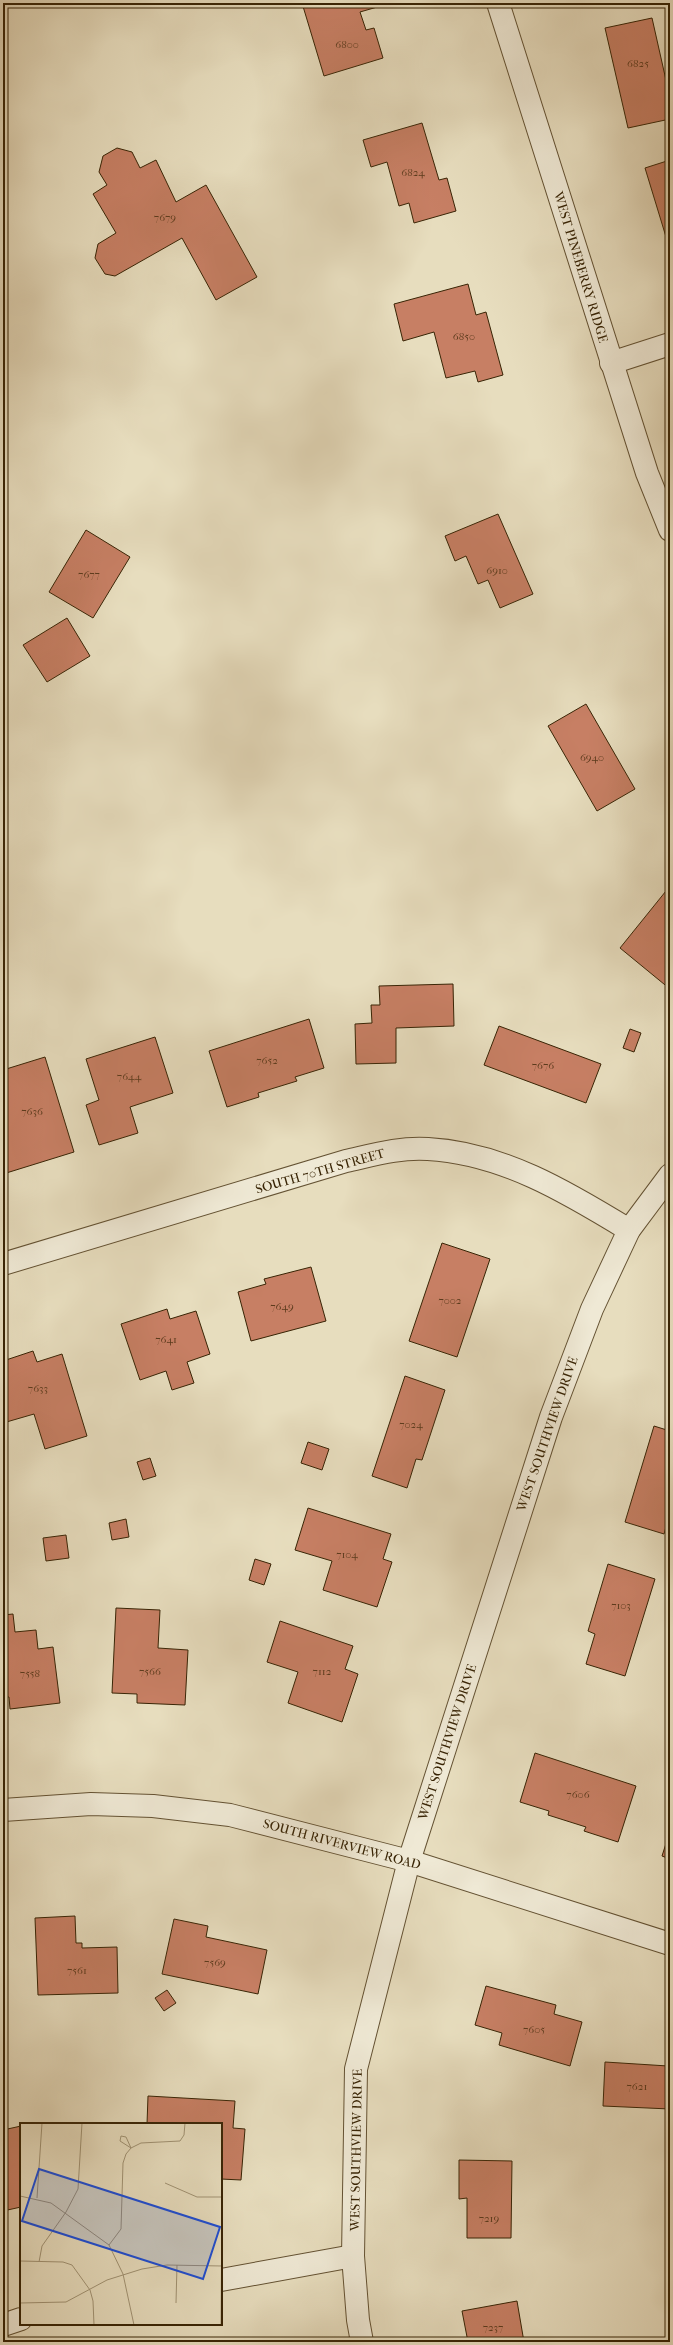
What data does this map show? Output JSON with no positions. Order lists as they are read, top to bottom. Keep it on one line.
{"streets":{"street":["WEST PINEBERRY RIDGE","SOUTH 70TH STREET","WEST SOUTHVIEW DRIVE","SOUTH RIVERVIEW ROAD"]},"crossings":[["SOUTH 70TH STREET","WEST SOUTHVIEW DRIVE"],["WEST SOUTHVIEW DRIVE","SOUTH RIVERVIEW ROAD"]],"house_numbers":["6800","6825","6824","7679","6850","6910","7677","6940","7652","7676","7644","7636","7002","7649","7641","7633","7024","7104","7103","7566","7112","7558","7606","7569","7561","7605","7621","7219","7237"]}
